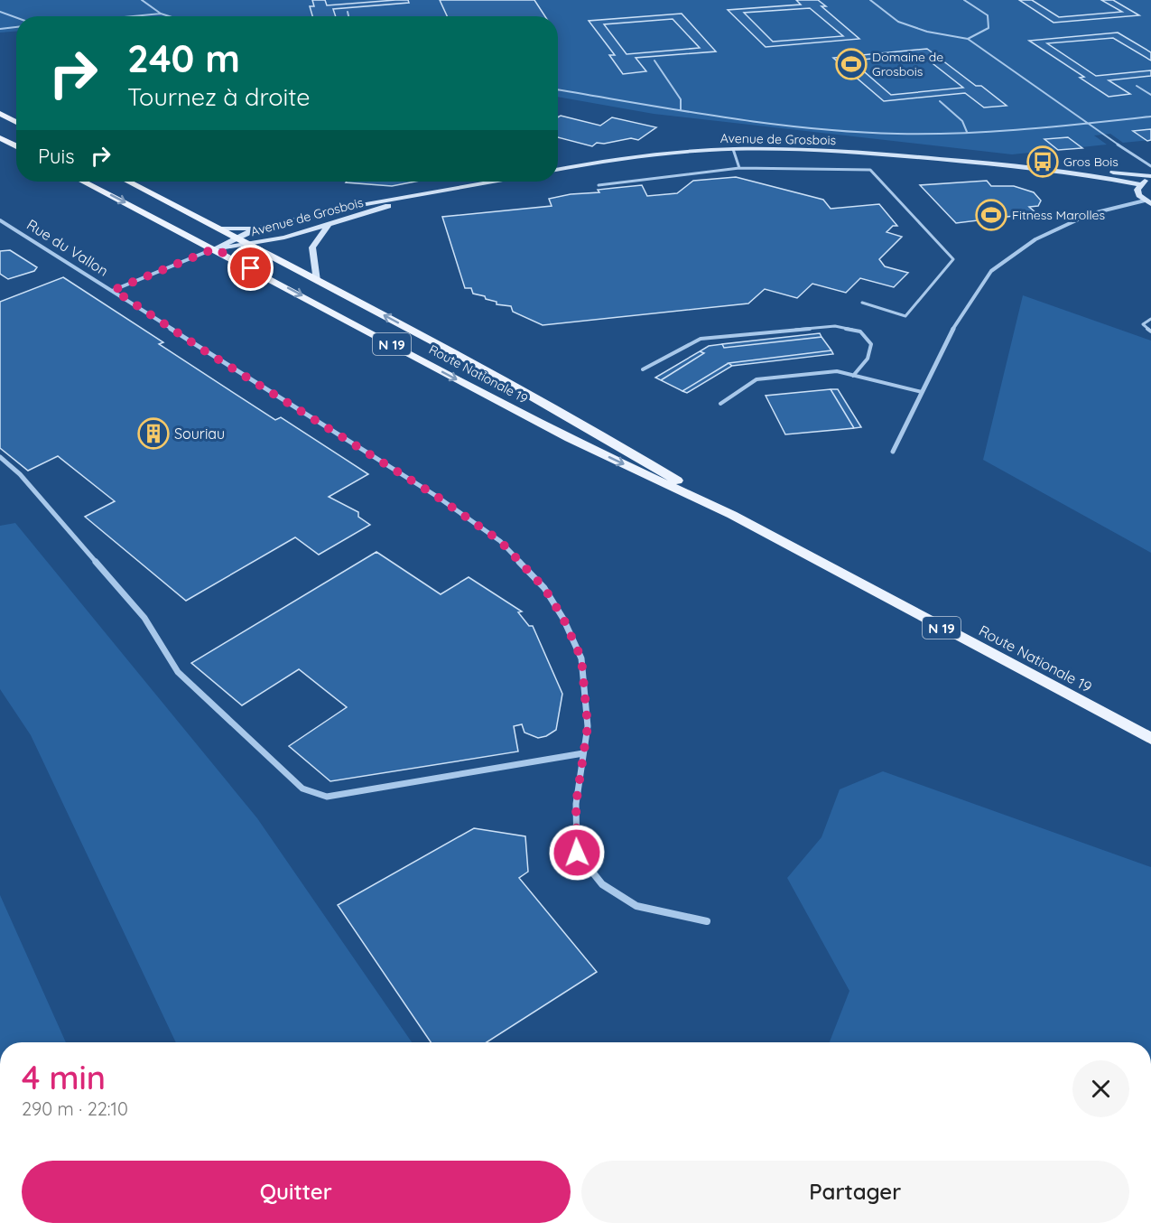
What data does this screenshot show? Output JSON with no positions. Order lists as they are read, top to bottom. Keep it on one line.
{"streets":{"main road":["N 19","Route Nationale 19"],"street":["Avenue de Grosbois","Rue du Vallon"]},"crossings":[["Avenue de Grosbois","Route Nationale 19"]],"places":{"sports":["Domaine de Grosbois","Fitness Marolles"],"bus stop":["Gros Bois"],"building":["Souriau"]},"page":{"turn":["240 m","Tournez à droite"],"then":"Puis","heading":["4 min","290 m · 22:10"],"buttons":["Quitter","Partager"]}}
